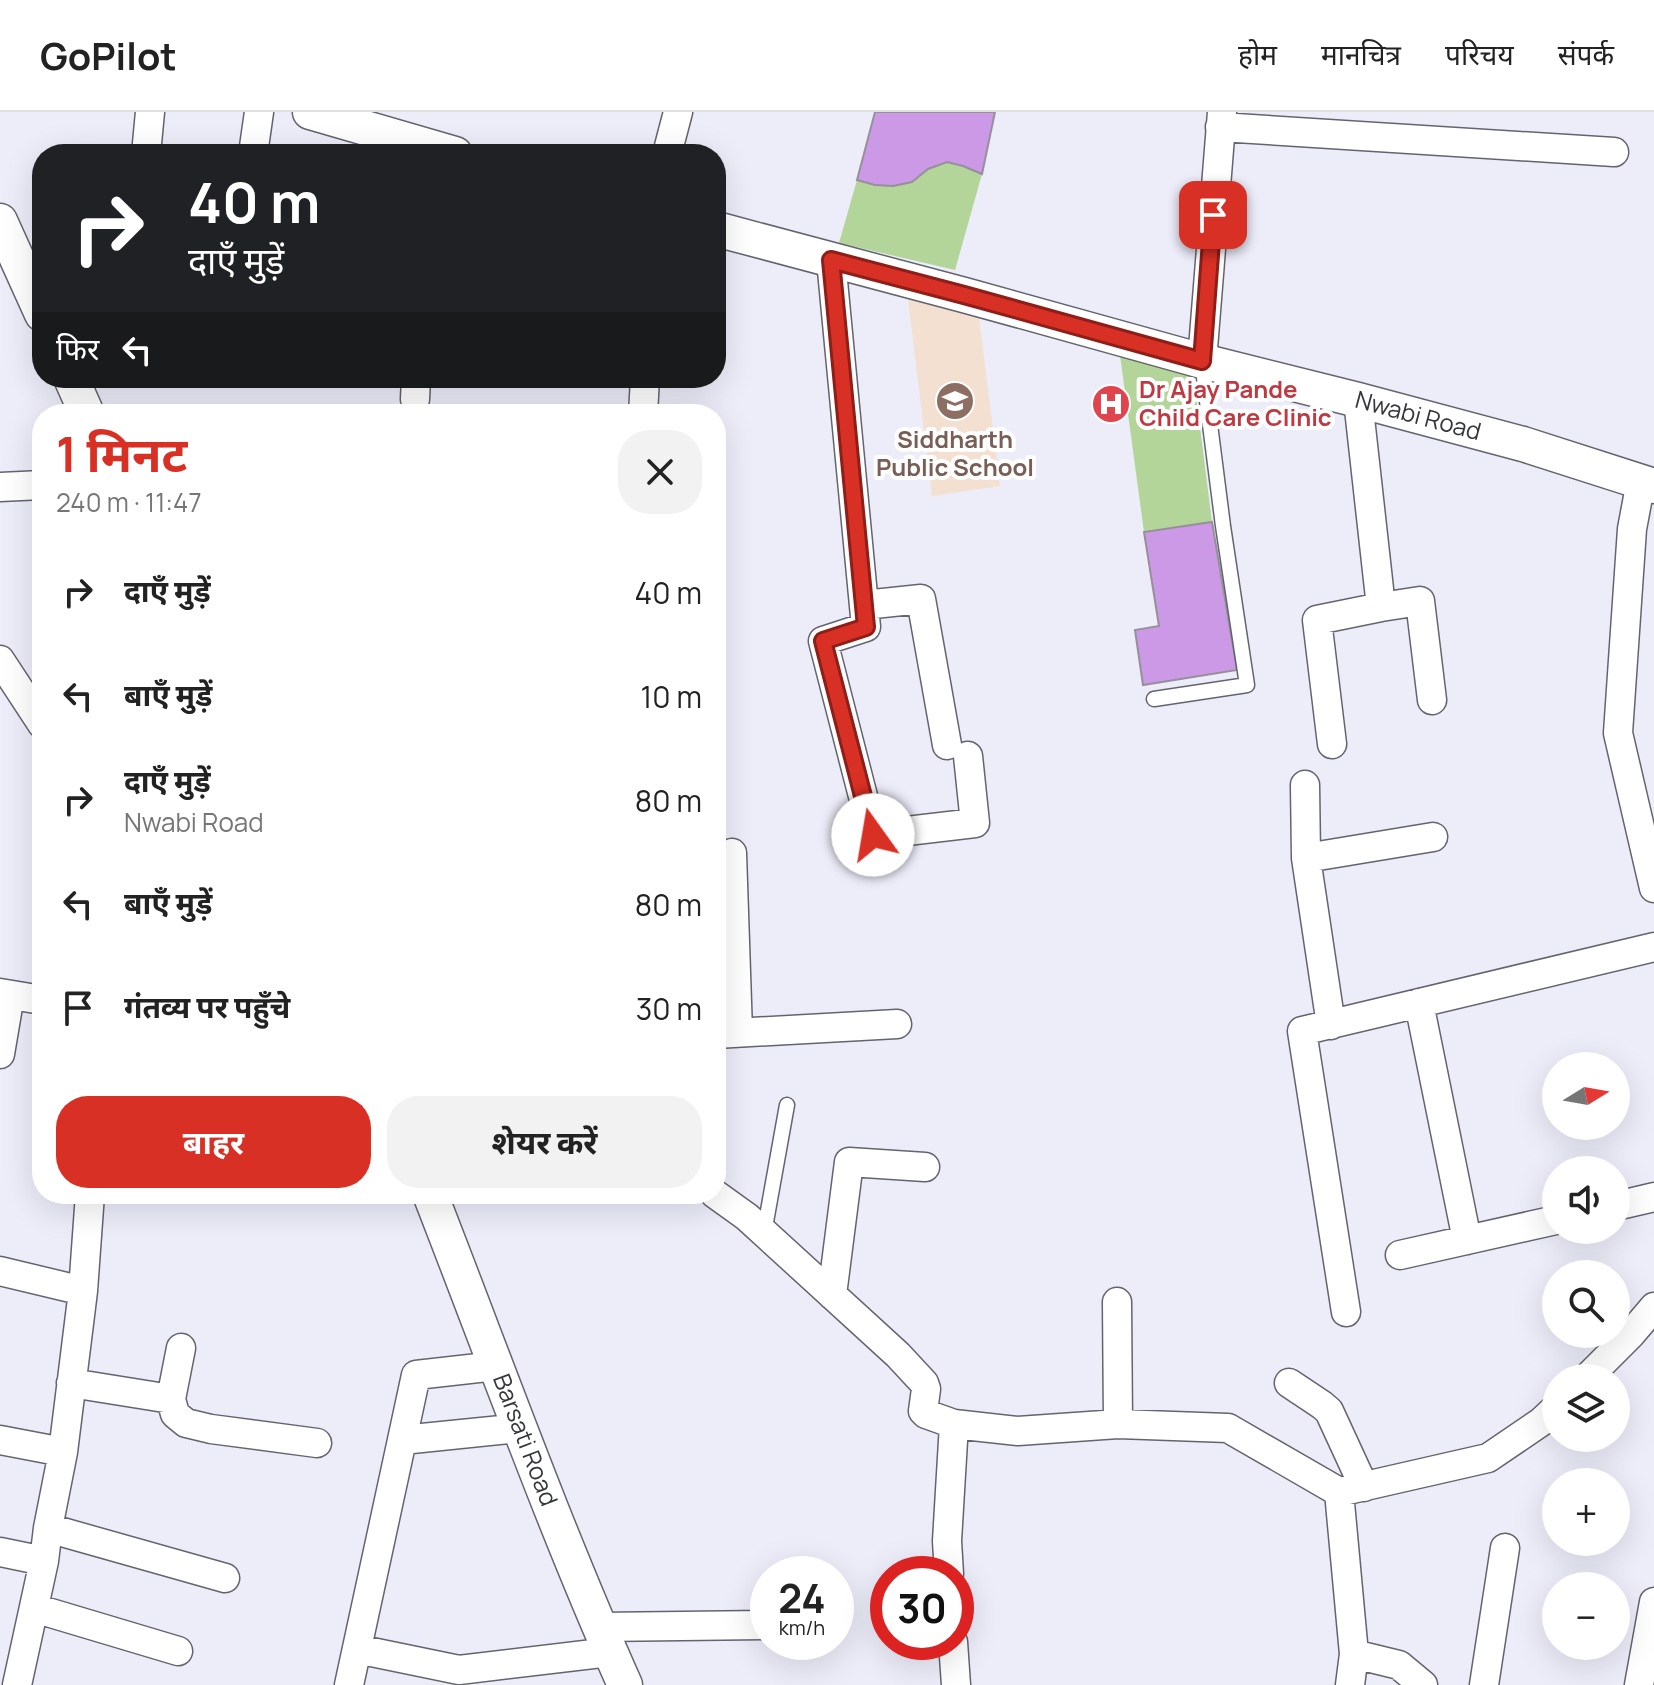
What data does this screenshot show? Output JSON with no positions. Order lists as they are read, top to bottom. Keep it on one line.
{"streets":{"street":["Nwabi Road","Barsati Road"]},"places":{"school or university":["Siddharth Public School"],"hospital":["Dr Ajay Pande Child Care Clinic"]},"north":"right","page":{"header":"GoPilot","nav":["होम","मानचित्र","परिचय","संपर्क"],"turn":["40 m","दाएँ मुड़ें"],"then":"फिर","heading":["1 मिनट","240 m · 11:47"],"list":[{"name":"दाएँ मुड़ें","value":"40 m"},{"name":"बाएँ मुड़ें","value":"10 m"},{"name":"दाएँ मुड़ें","note":"Nwabi Road","value":"80 m"},{"name":"बाएँ मुड़ें","value":"80 m"},{"name":"गंतव्य पर पहुँचे","value":"30 m"}],"map_buttons":["+","−"],"buttons":["बाहर","शेयर करें"],"speed":"24 km/h","limit":"30"}}
